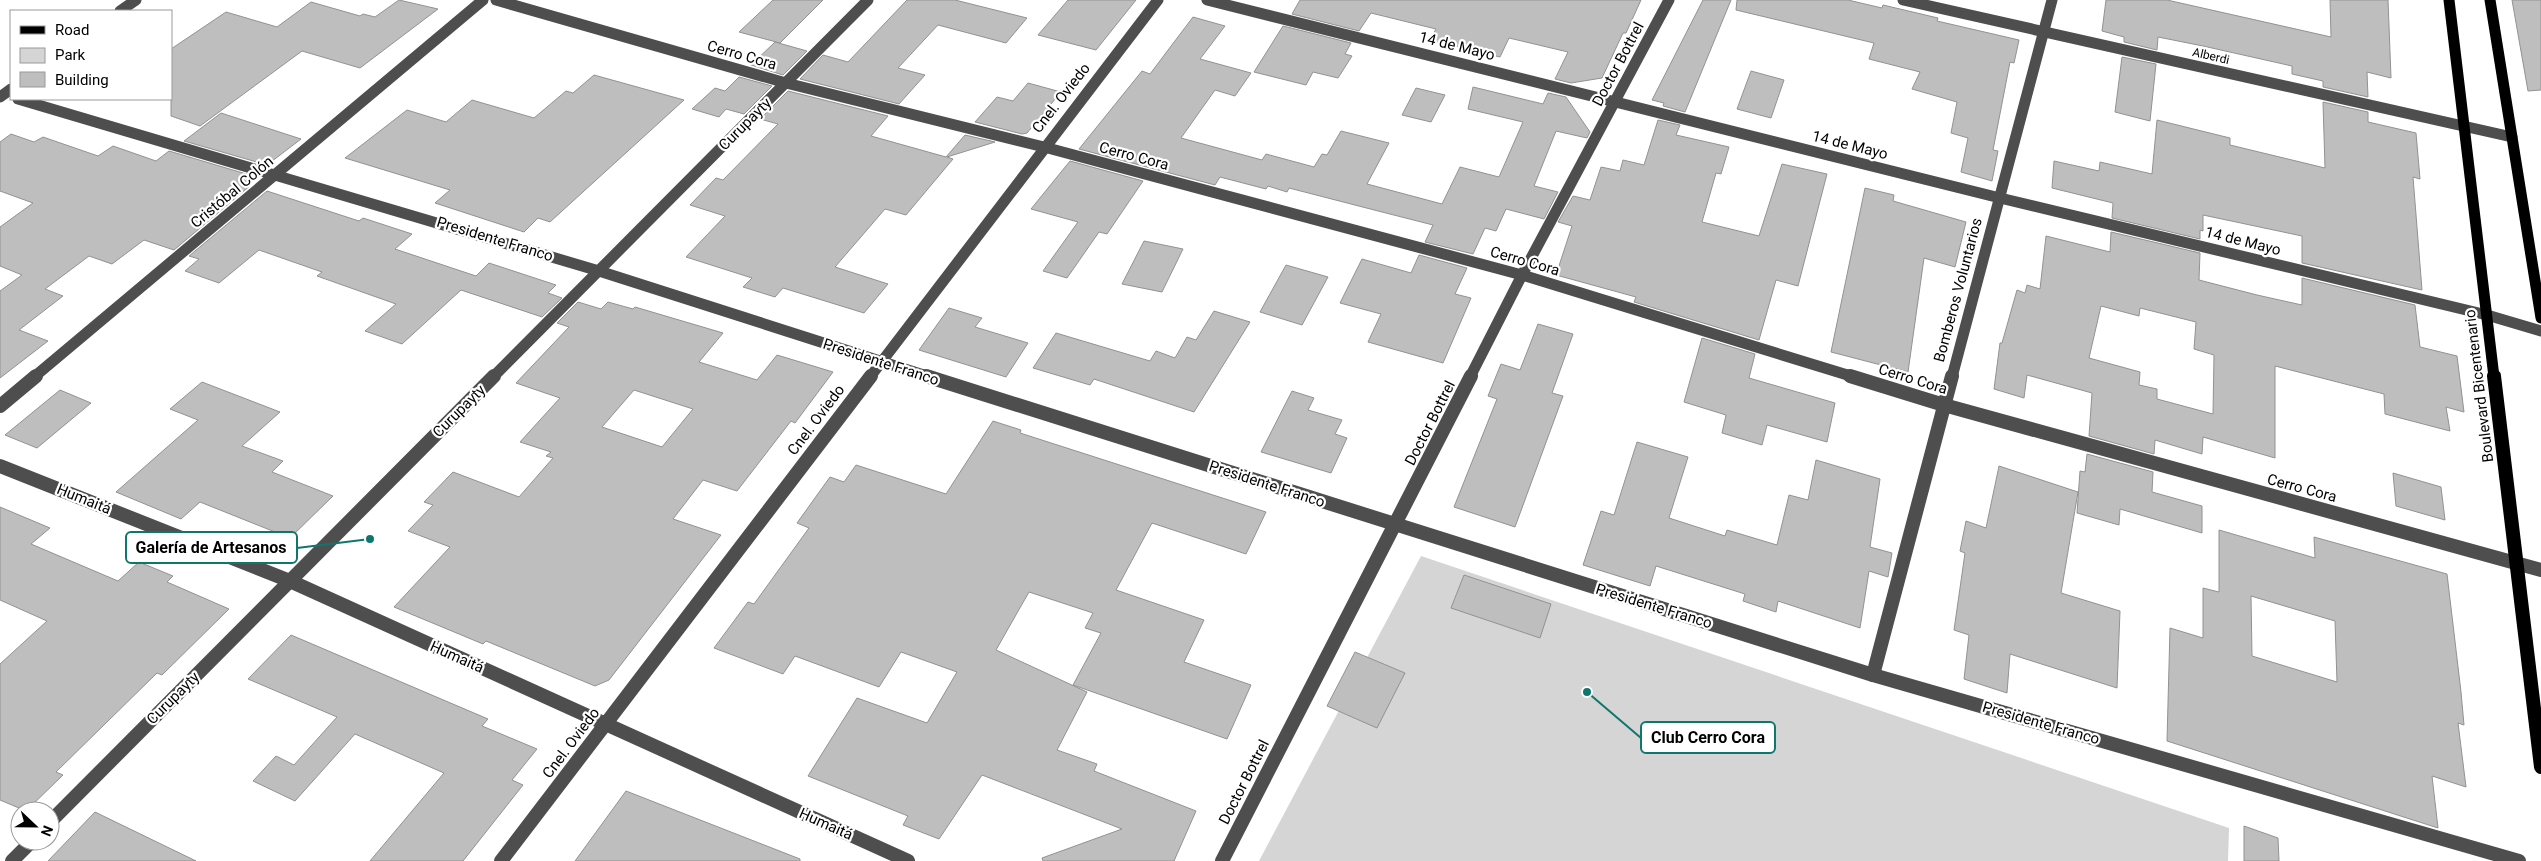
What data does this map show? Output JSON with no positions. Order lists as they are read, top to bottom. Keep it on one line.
{"streets":{"main road":["Boulevard Bicentenario"],"street":["14 de Mayo","Cerro Cora","Alberdi","Doctor Bottrel","Cnel. Oviedo","Curupayty","Cristóbal Colón","Presidente Franco","Bomberos Voluntarios","Humaitá"]},"crossings":[["14 de Mayo","Doctor Bottrel"],["14 de Mayo","Bomberos Voluntarios"],["14 de Mayo","Boulevard Bicentenario"],["Cerro Cora","Doctor Bottrel"],["Cerro Cora","Cnel. Oviedo"],["Cerro Cora","Curupayty"],["Cerro Cora","Bomberos Voluntarios"],["Cerro Cora","Boulevard Bicentenario"],["Alberdi","Bomberos Voluntarios"],["Alberdi","Boulevard Bicentenario"],["Doctor Bottrel","Presidente Franco"],["Cnel. Oviedo","Presidente Franco"],["Cnel. Oviedo","Humaitá"],["Curupayty","Presidente Franco"],["Curupayty","Humaitá"],["Cristóbal Colón","Presidente Franco"],["Presidente Franco","Bomberos Voluntarios"]],"places":["Galería de Artesanos","Club Cerro Cora"],"legend":["Road","Park","Building"],"north":"right"}
